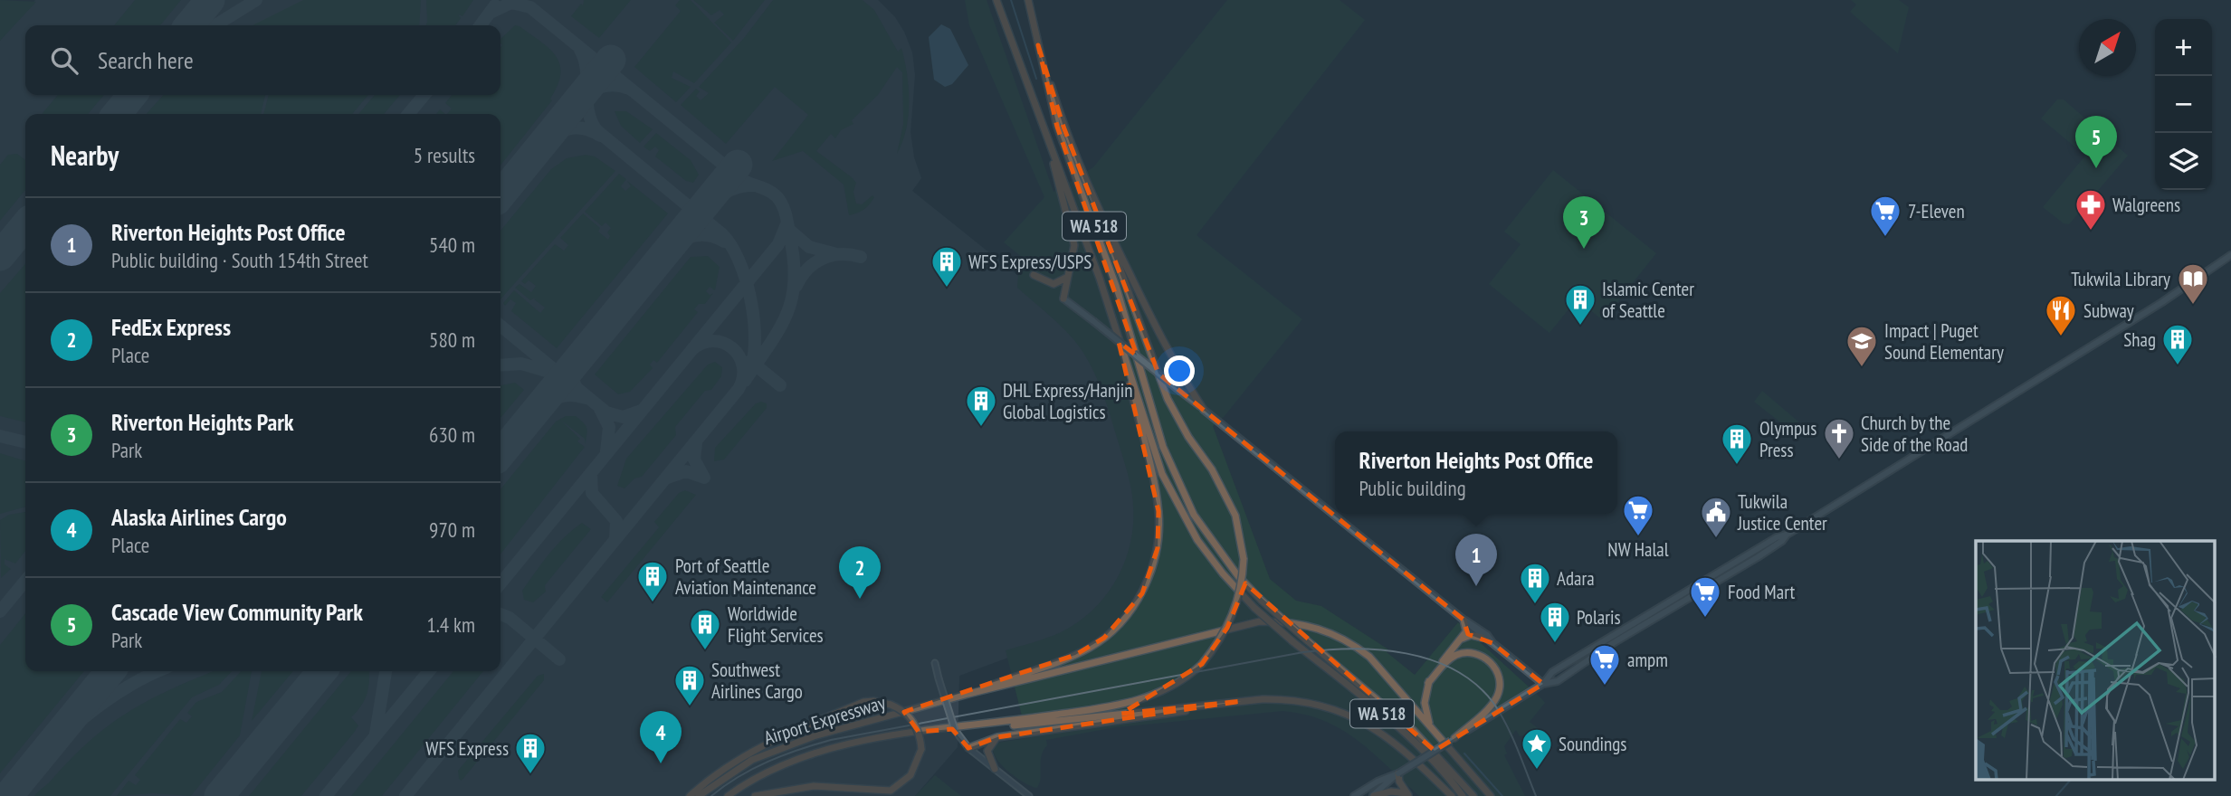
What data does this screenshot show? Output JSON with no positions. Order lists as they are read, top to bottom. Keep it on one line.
{"streets":{"highway":["WA 518","Airport Expressway"]},"places":{"pharmacy":["Walgreens"],"supermarket":["7-Eleven","NW Halal","Food Mart","ampm"],"building":["WFS Express/USPS","Islamic Center of Seattle","Shag","DHL Express/Hanjin Global Logistics","Olympus Press","Port of Seattle Aviation Maintenance","Adara","Polaris","Worldwide Flight Services","Southwest Airlines Cargo","WFS Express"],"library":["Tukwila Library"],"restaurant":["Subway"],"school or university":["Impact | Puget Sound Elementary"],"church":["Church by the Side of the Road"],"public building":["Tukwila Justice Center"],"place":["Soundings"]},"north":"top right","page":{"map_buttons":["+","−"],"search":"Search here","heading":["Nearby","5 results"],"pins":["5","3","1","2","4"],"list":[{"mark":"1","name":"Riverton Heights Post Office","note":"Public building · South 154th Street","value":"540 m"},{"mark":"2","name":"FedEx Express","note":"Place","value":"580 m"},{"mark":"3","name":"Riverton Heights Park","note":"Park","value":"630 m"},{"mark":"4","name":"Alaska Airlines Cargo","note":"Place","value":"970 m"},{"mark":"5","name":"Cascade View Community Park","note":"Park","value":"1.4 km"}],"popup":["Riverton Heights Post Office","Public building"]}}
